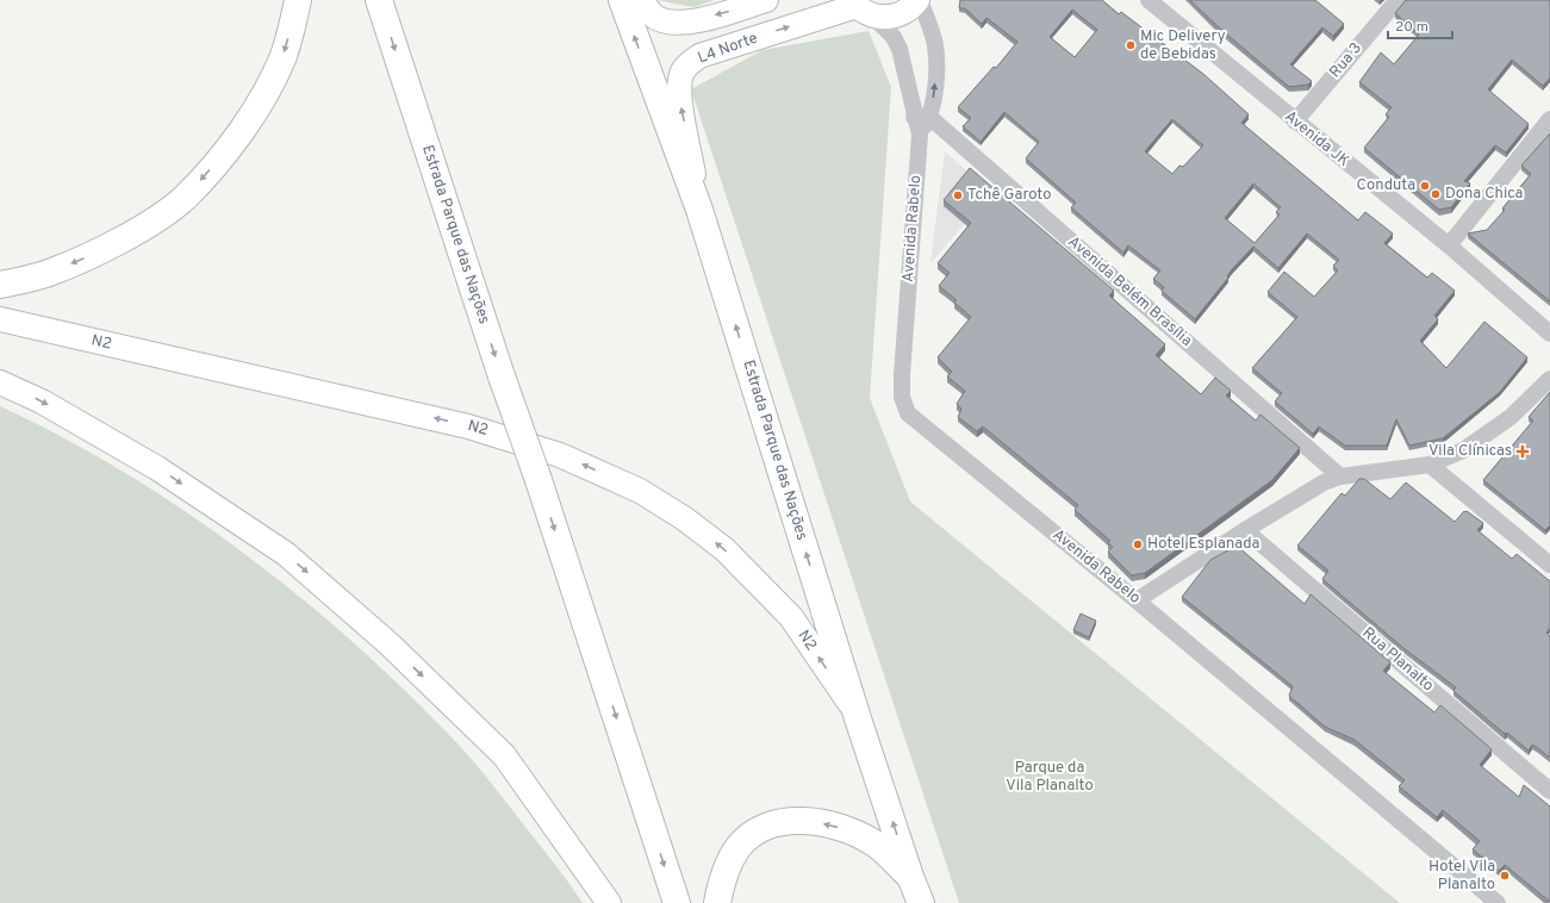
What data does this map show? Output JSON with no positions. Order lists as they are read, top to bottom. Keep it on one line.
{"streets":{"highway":["Estrada Parque das Nações"],"main road":["L4 Norte","N2"],"street":["Rua 3","Avenida JK","Avenida Rabelo","Avenida Belém Brasília","Rua Planalto"]},"crossings":[["L4 Norte","Estrada Parque das Nações"],["Rua 3","Avenida JK"],["Avenida Rabelo","Avenida Belém Brasília"],["Estrada Parque das Nações","N2"]],"parks":["Parque da Vila Planalto"],"places":{"other":["Mic Delivery de Bebidas","Conduta","Dona Chica","Tchê Garoto","Hotel Esplanada","Hotel Vila Planalto"],"health":["Vila Clínicas"]},"scale_bar":"20 m"}
